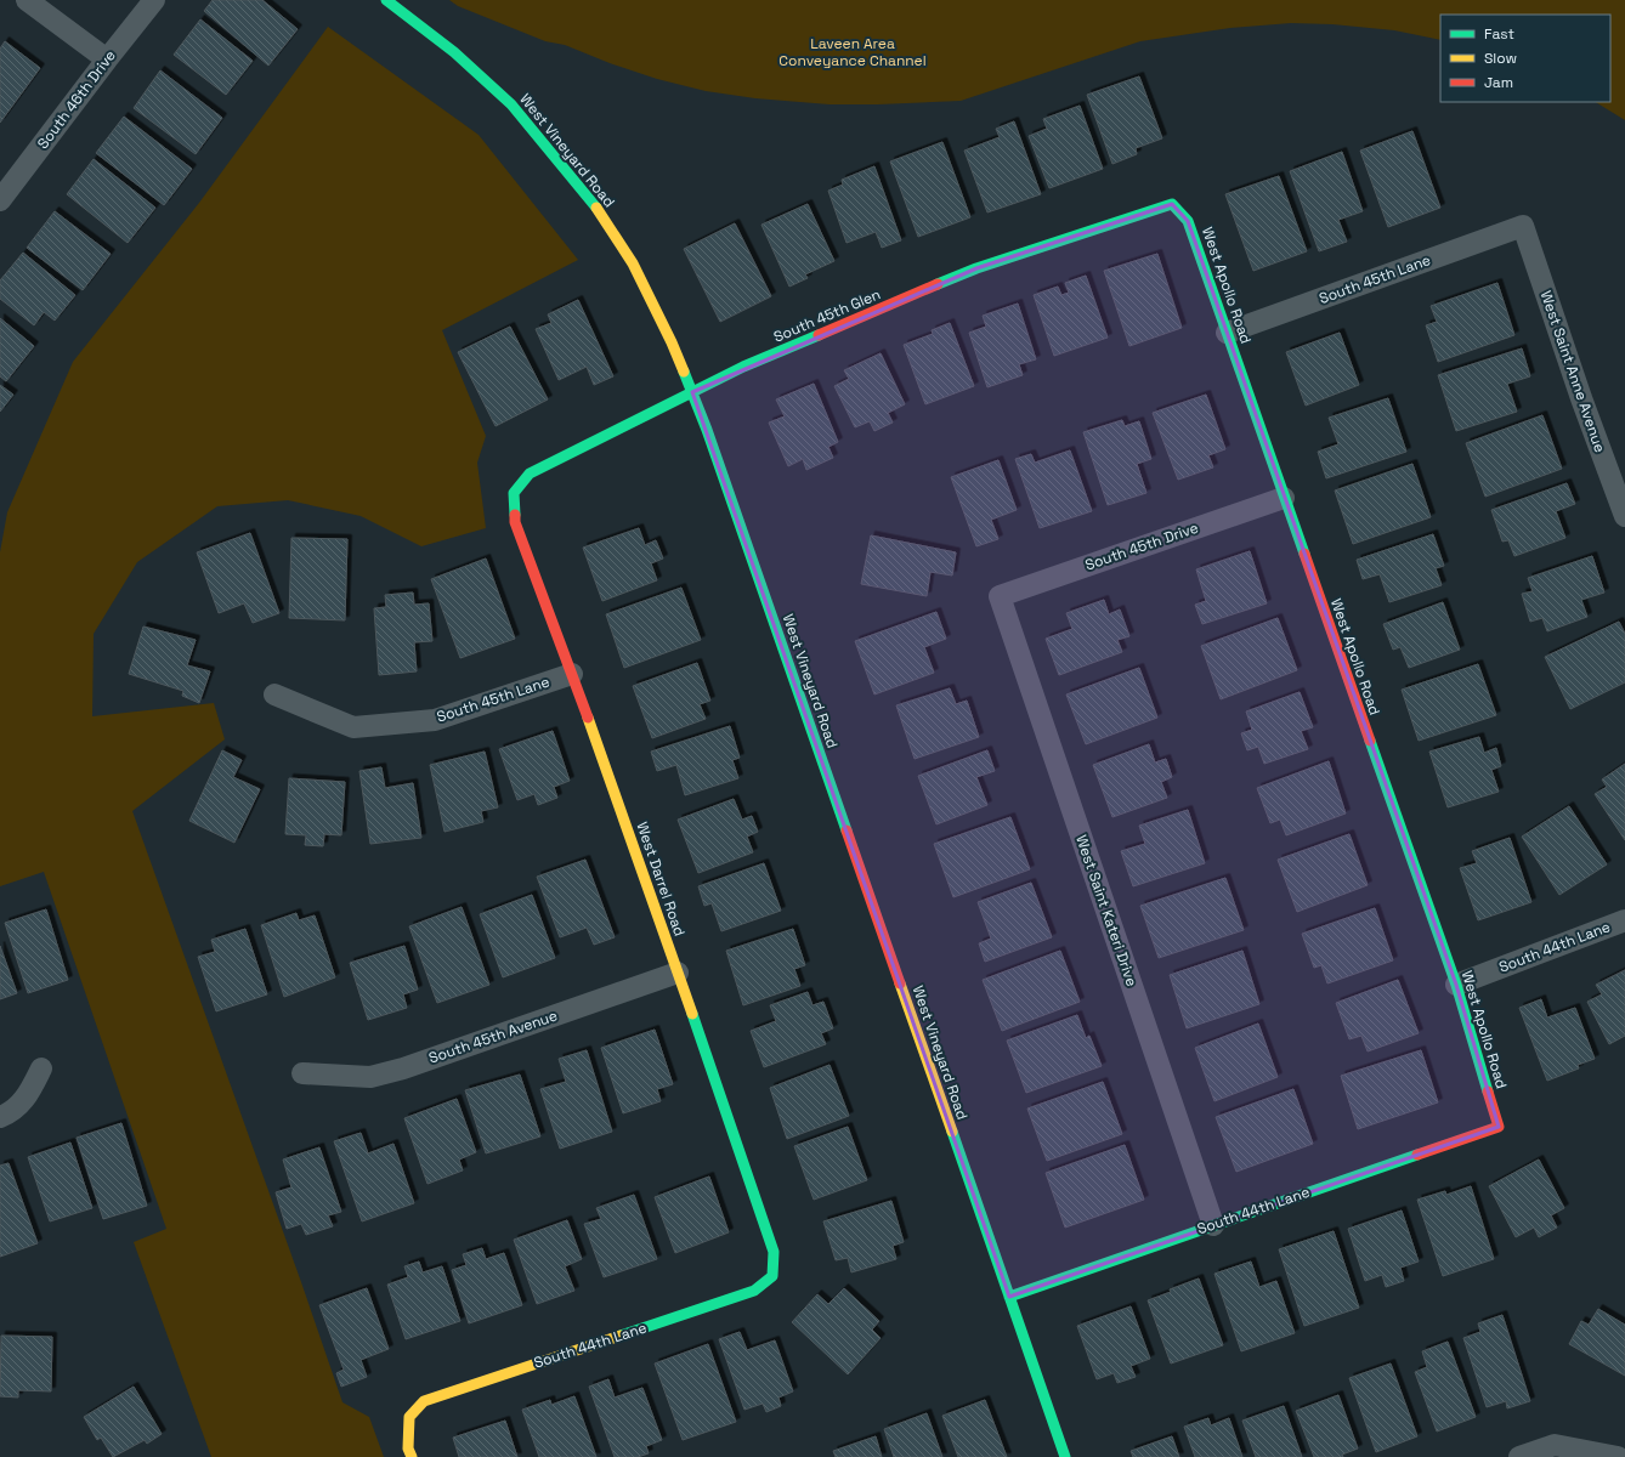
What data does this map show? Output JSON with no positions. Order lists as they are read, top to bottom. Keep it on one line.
{"streets":{"street":["South 46th Drive","West Vineyard Road","South 45th Lane","West Apollo Road","South 45th Glen","West Saint Anne Avenue","South 45th Drive","West Darrel Road","West Saint Kateri Drive","South 44th Lane","South 45th Avenue"]},"crossings":[["West Vineyard Road","South 45th Glen"],["West Vineyard Road","South 44th Lane"],["South 45th Lane","West Apollo Road"],["South 45th Lane","West Saint Anne Avenue"],["South 45th Lane","West Darrel Road"],["West Apollo Road","South 45th Glen"],["West Apollo Road","South 45th Drive"],["West Apollo Road","South 44th Lane"],["South 45th Glen","West Darrel Road"],["South 45th Drive","West Saint Kateri Drive"],["West Darrel Road","South 44th Lane"],["West Darrel Road","South 45th Avenue"],["West Saint Kateri Drive","South 44th Lane"]],"parks":["Laveen Area Conveyance Channel"],"legend":["Fast","Slow","Jam"]}
